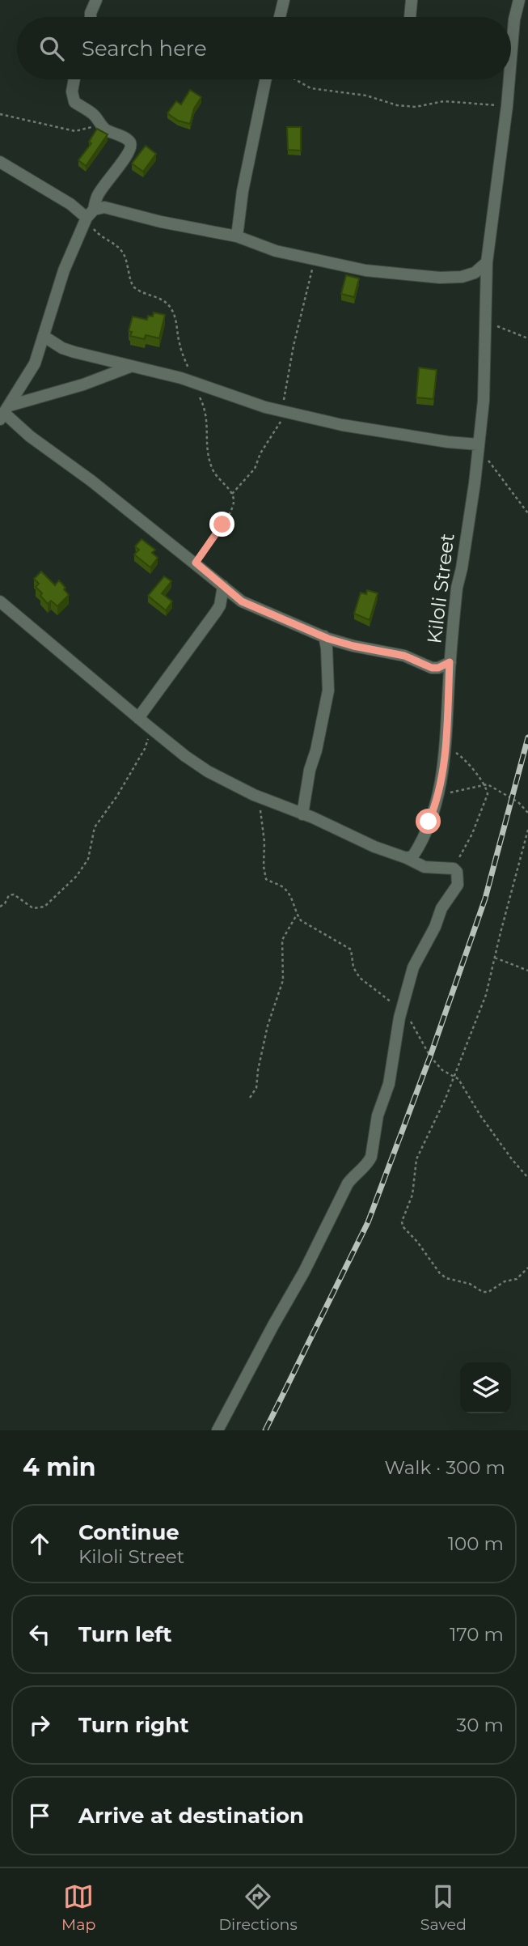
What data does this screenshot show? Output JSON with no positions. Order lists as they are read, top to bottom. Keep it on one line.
{"streets":{"street":["Kiloli Street"]},"page":{"search":"Search here","heading":["4 min","Walk · 300 m"],"list":[["Continue","Kiloli Street","100 m"],["Turn left","170 m"],["Turn right","30 m"],"Arrive at destination"],"nav":["Map","Directions","Saved"]}}
